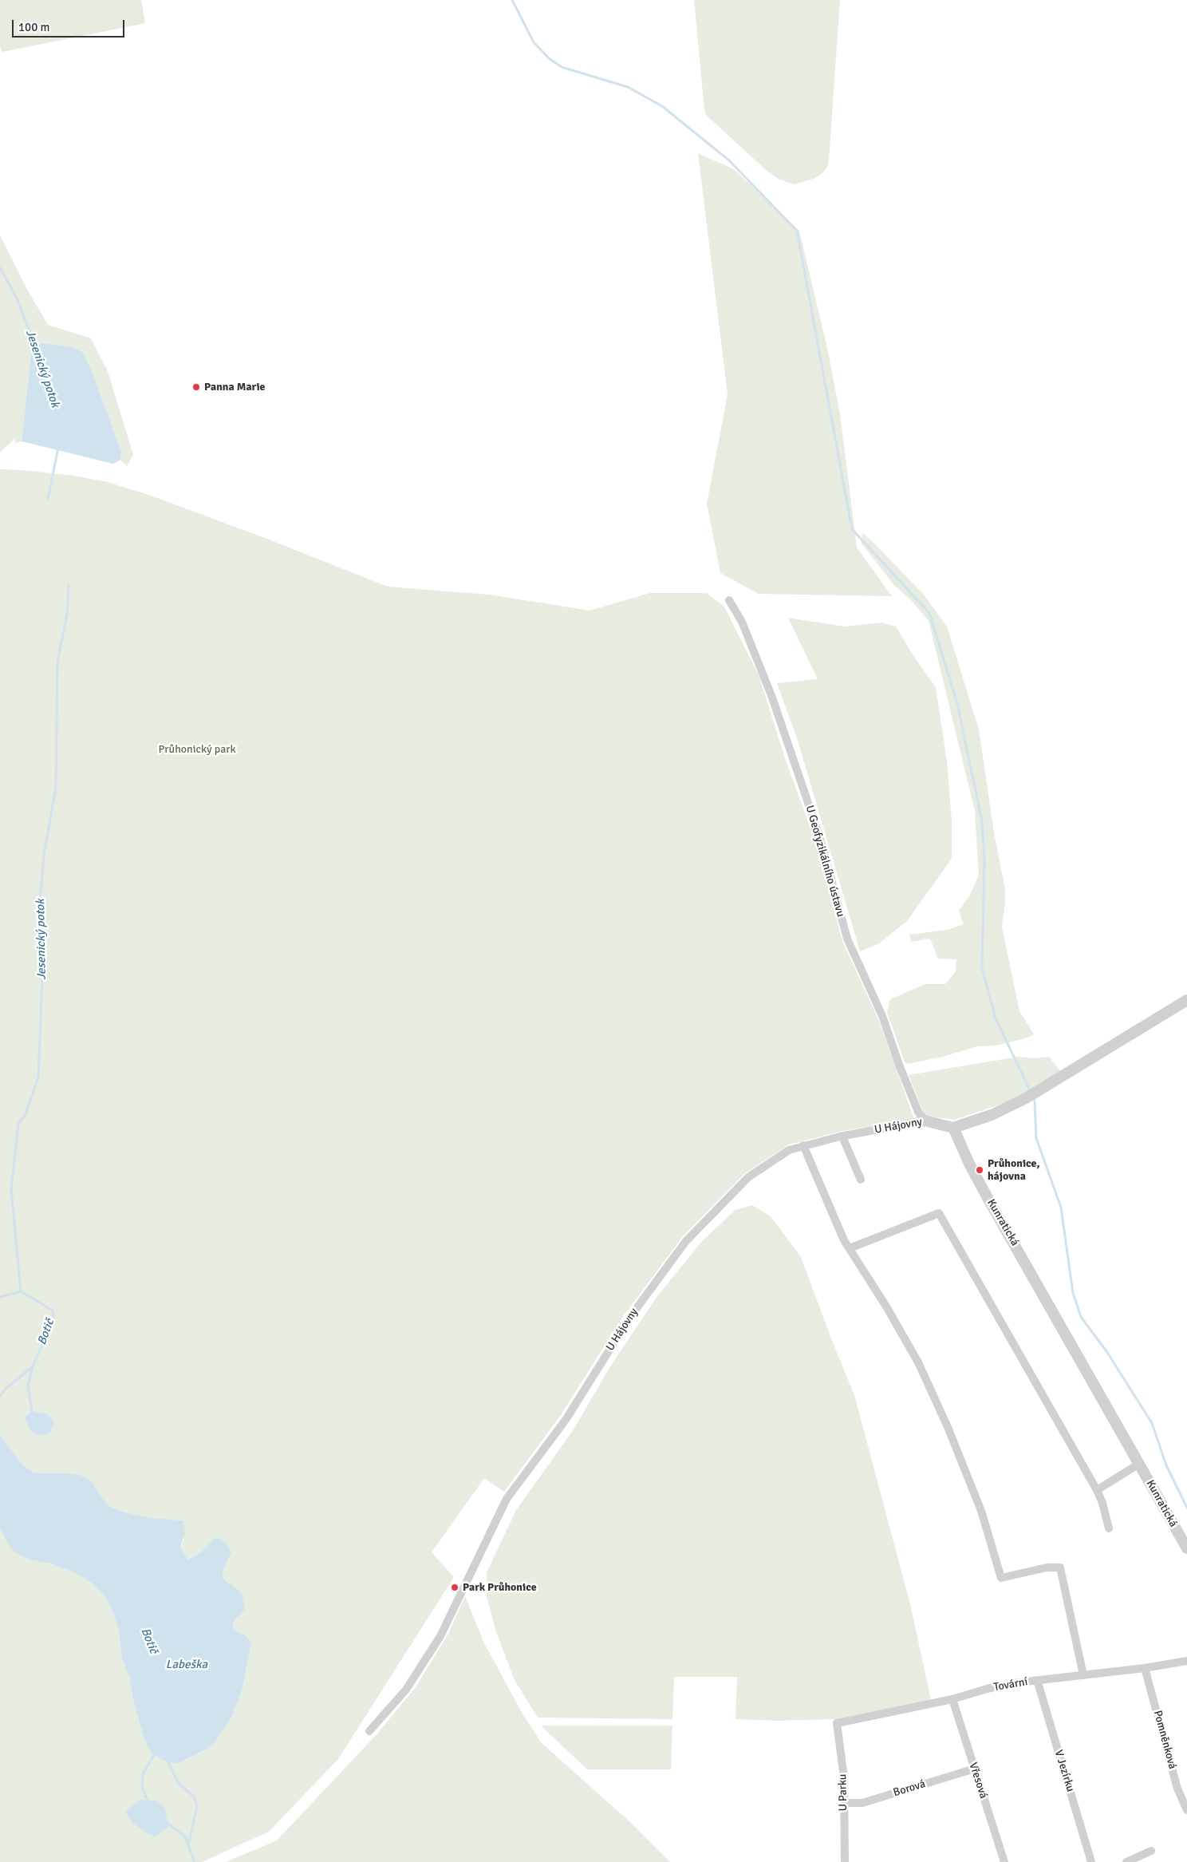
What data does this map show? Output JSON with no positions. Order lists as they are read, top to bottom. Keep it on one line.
{"streets":{"street":["U Geofyzikálního ústavu","U Hájovny","Kunratická","Tovární","Pomněnková","V Jezírku","Vřesová","Borová","U Parku"]},"crossings":[["U Geofyzikálního ústavu","U Hájovny"],["U Hájovny","Kunratická"],["Tovární","Pomněnková"],["Tovární","V Jezírku"],["Tovární","Vřesová"],["Tovární","U Parku"],["Vřesová","Borová"],["Borová","U Parku"]],"water":["Jesenický potok","Botič","Labeška"],"parks":["Průhonický park"],"places":["Panna Marie","Průhonice, hájovna","Park Průhonice"],"scale_bar":"100 m"}
